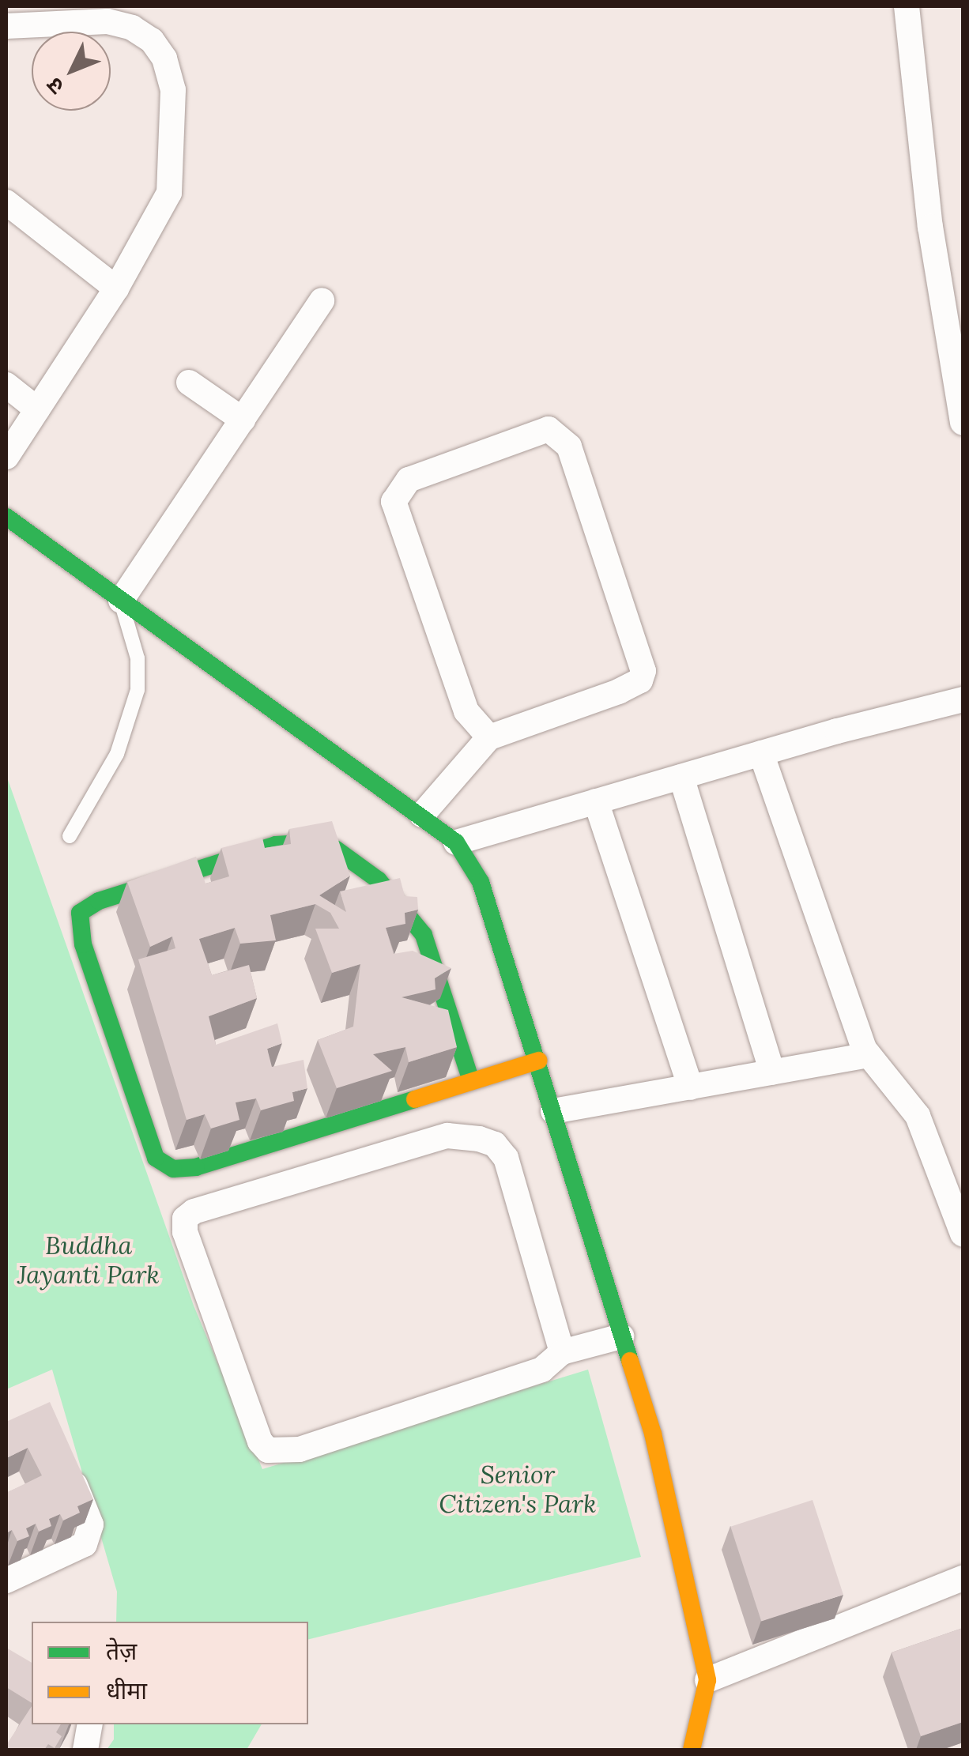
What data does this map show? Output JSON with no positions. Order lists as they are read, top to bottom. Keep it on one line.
{"parks":["Buddha Jayanti Park","Senior Citizen's Park"],"legend":["तेज़","धीमा"],"north":"bottom left"}
